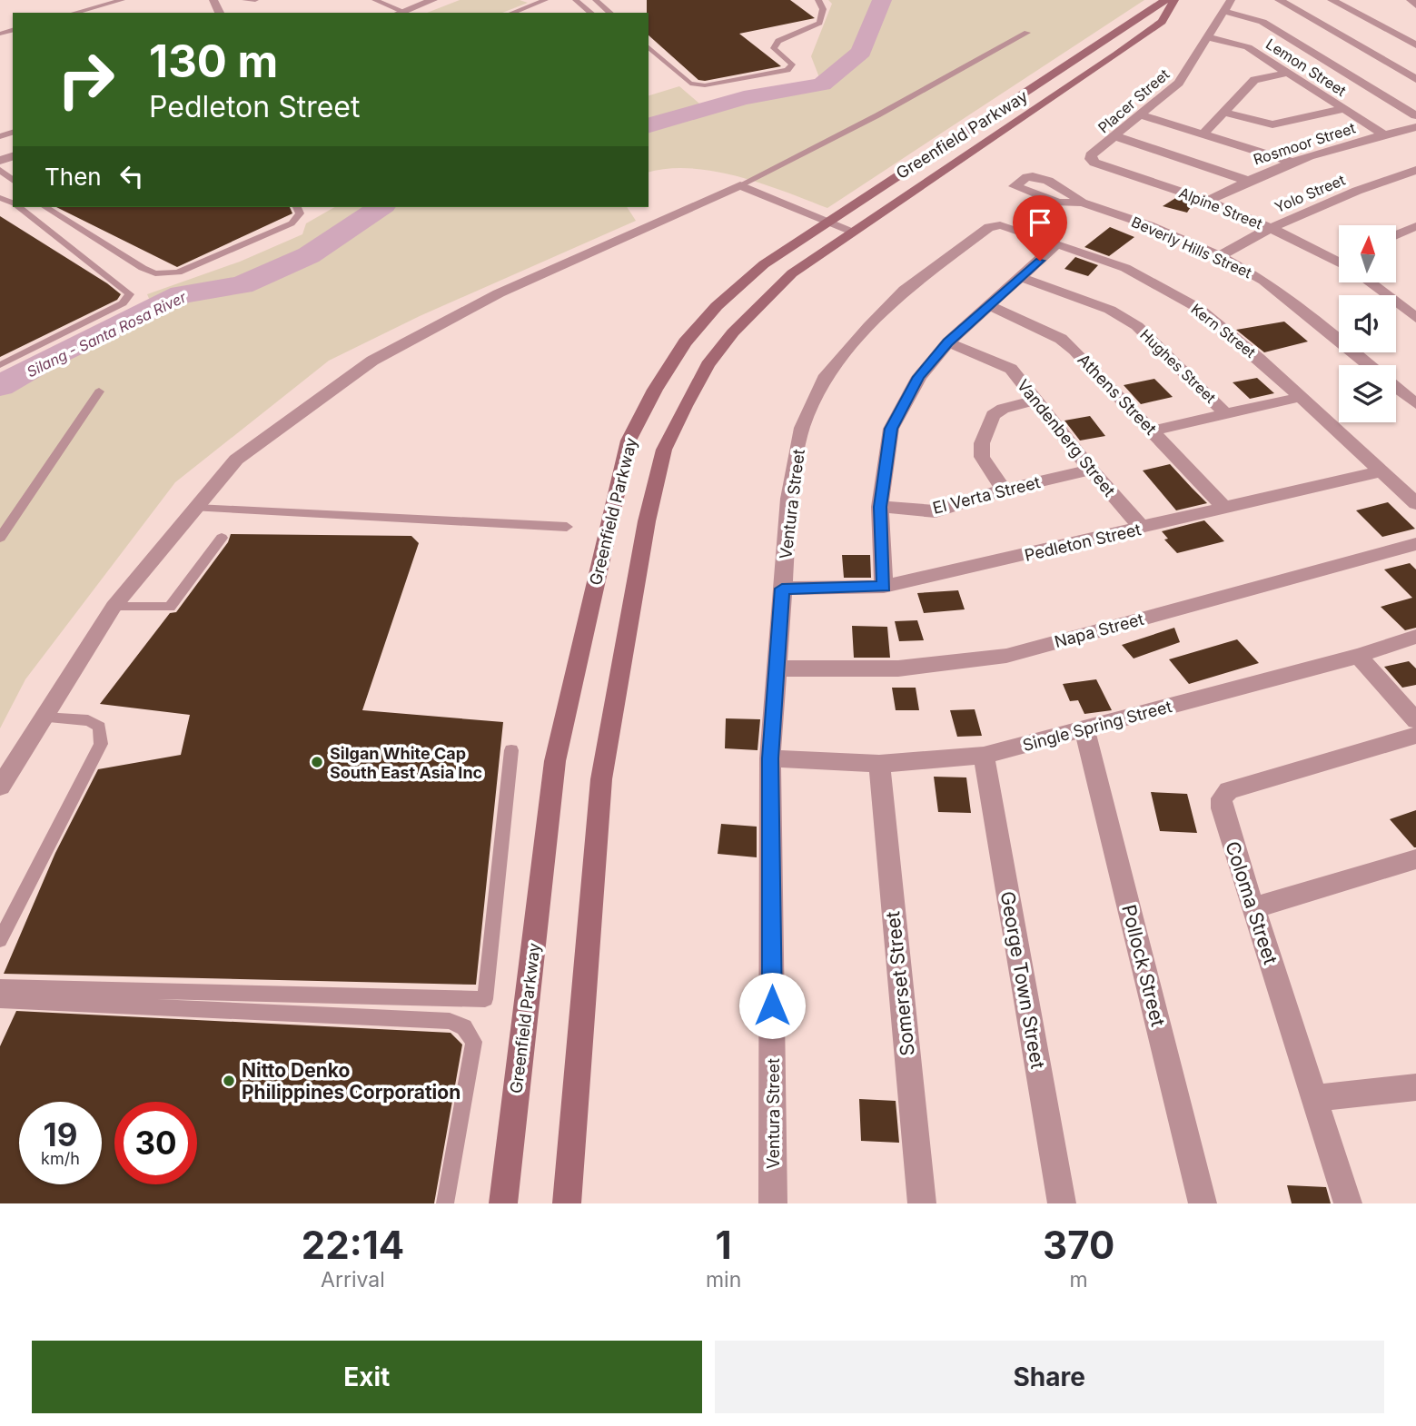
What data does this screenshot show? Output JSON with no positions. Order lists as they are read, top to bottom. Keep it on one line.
{"streets":{"main road":["Greenfield Parkway"],"street":["Lemon Street","Placer Street","Rosmoor Street","Yolo Street","Alpine Street","Beverly Hills Street","Kern Street","Hughes Street","Athens Street","Vandenberg Street","El Verta Street","Ventura Street","Pedleton Street","Napa Street","Single Spring Street","Coloma Street","Pollock Street","George Town Street","Somerset Street"]},"crossings":[["Lemon Street","Placer Street"],["Lemon Street","Rosmoor Street"],["Placer Street","Alpine Street"],["Rosmoor Street","Alpine Street"],["Yolo Street","Alpine Street"],["Yolo Street","Beverly Hills Street"],["Kern Street","Ventura Street"],["Kern Street","Pedleton Street"],["Athens Street","Pedleton Street"],["Vandenberg Street","El Verta Street"],["Vandenberg Street","Pedleton Street"],["Ventura Street","Pedleton Street"],["Ventura Street","Napa Street"],["Ventura Street","Single Spring Street"],["Single Spring Street","Pollock Street"],["Single Spring Street","George Town Street"],["Single Spring Street","Somerset Street"]],"water":["Silang - Santa Rosa River"],"places":["Silgan White Cap South East Asia Inc","Nitto Denko Philippines Corporation"],"north":"top","page":{"turn":["130 m","Pedleton Street"],"then":"Then","speed":"19 km/h","limit":"30","eta":["22:14","Arrival","1","min","370","m"],"buttons":["Exit","Share"]}}
